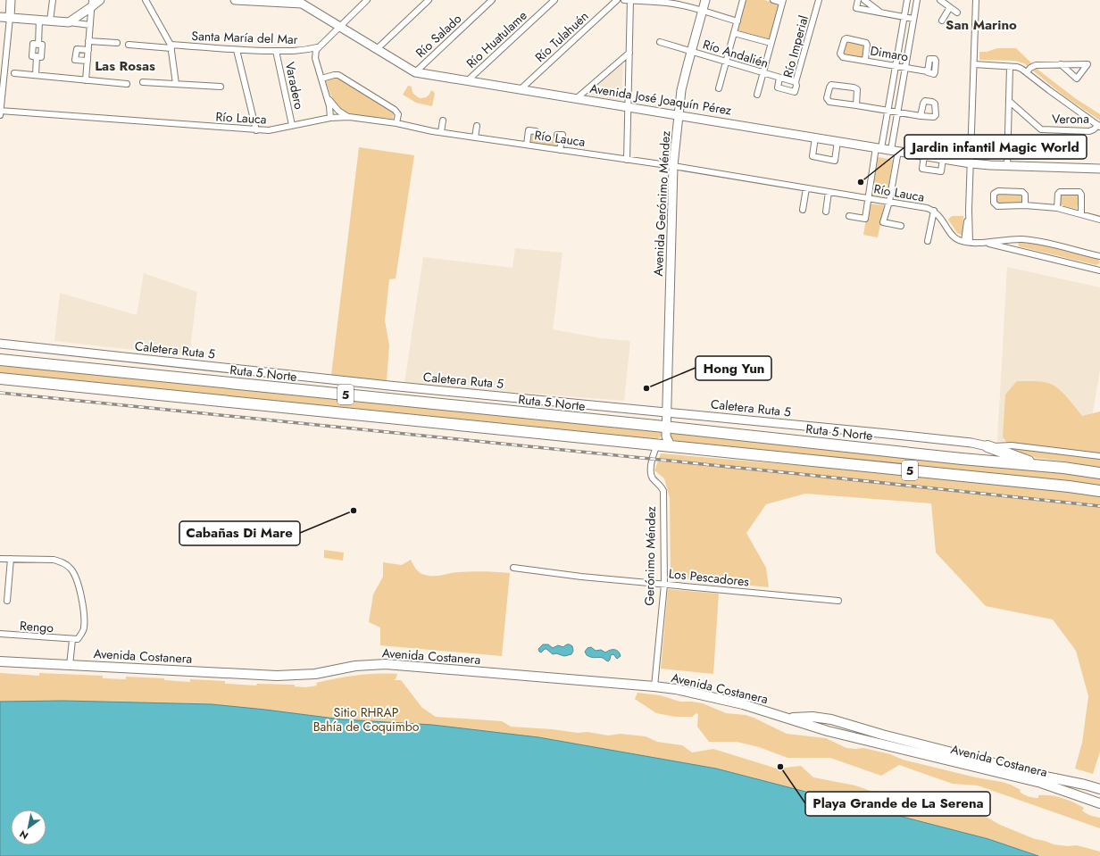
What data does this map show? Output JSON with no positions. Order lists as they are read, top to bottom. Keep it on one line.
{"streets":{"highway":["Ruta 5 Norte","5"],"main road":["Avenida José Joaquín Pérez","Avenida Gerónimo Méndez","Caletera Ruta 5","Gerónimo Méndez","Avenida Costanera"],"street":["Río Salado","Río Tulahuén","Santa María del Mar","Río Huatulame","Río Imperial","Río Andalién","Dimaro","Varadero","Río Lauca","Verona","Los Pescadores","Rengo"]},"crossings":[["Río Salado","Avenida José Joaquín Pérez"],["Río Tulahuén","Avenida José Joaquín Pérez"],["Santa María del Mar","Varadero"],["Río Huatulame","Avenida José Joaquín Pérez"],["Río Imperial","Río Andalién"],["Río Andalién","Avenida Gerónimo Méndez"],["Varadero","Río Lauca"],["Avenida José Joaquín Pérez","Avenida Gerónimo Méndez"],["Río Lauca","Avenida Gerónimo Méndez"],["Avenida Gerónimo Méndez","Caletera Ruta 5"],["Ruta 5 Norte","Gerónimo Méndez"],["5","Gerónimo Méndez"],["Gerónimo Méndez","Los Pescadores"],["Gerónimo Méndez","Avenida Costanera"]],"districts":["San Marino","Las Rosas"],"parks":["Sitio RHRAP Bahía de Coquimbo"],"places":["Jardin infantil Magic World","Hong Yun","Cabañas Di Mare","Playa Grande de La Serena"],"north":"bottom left"}
